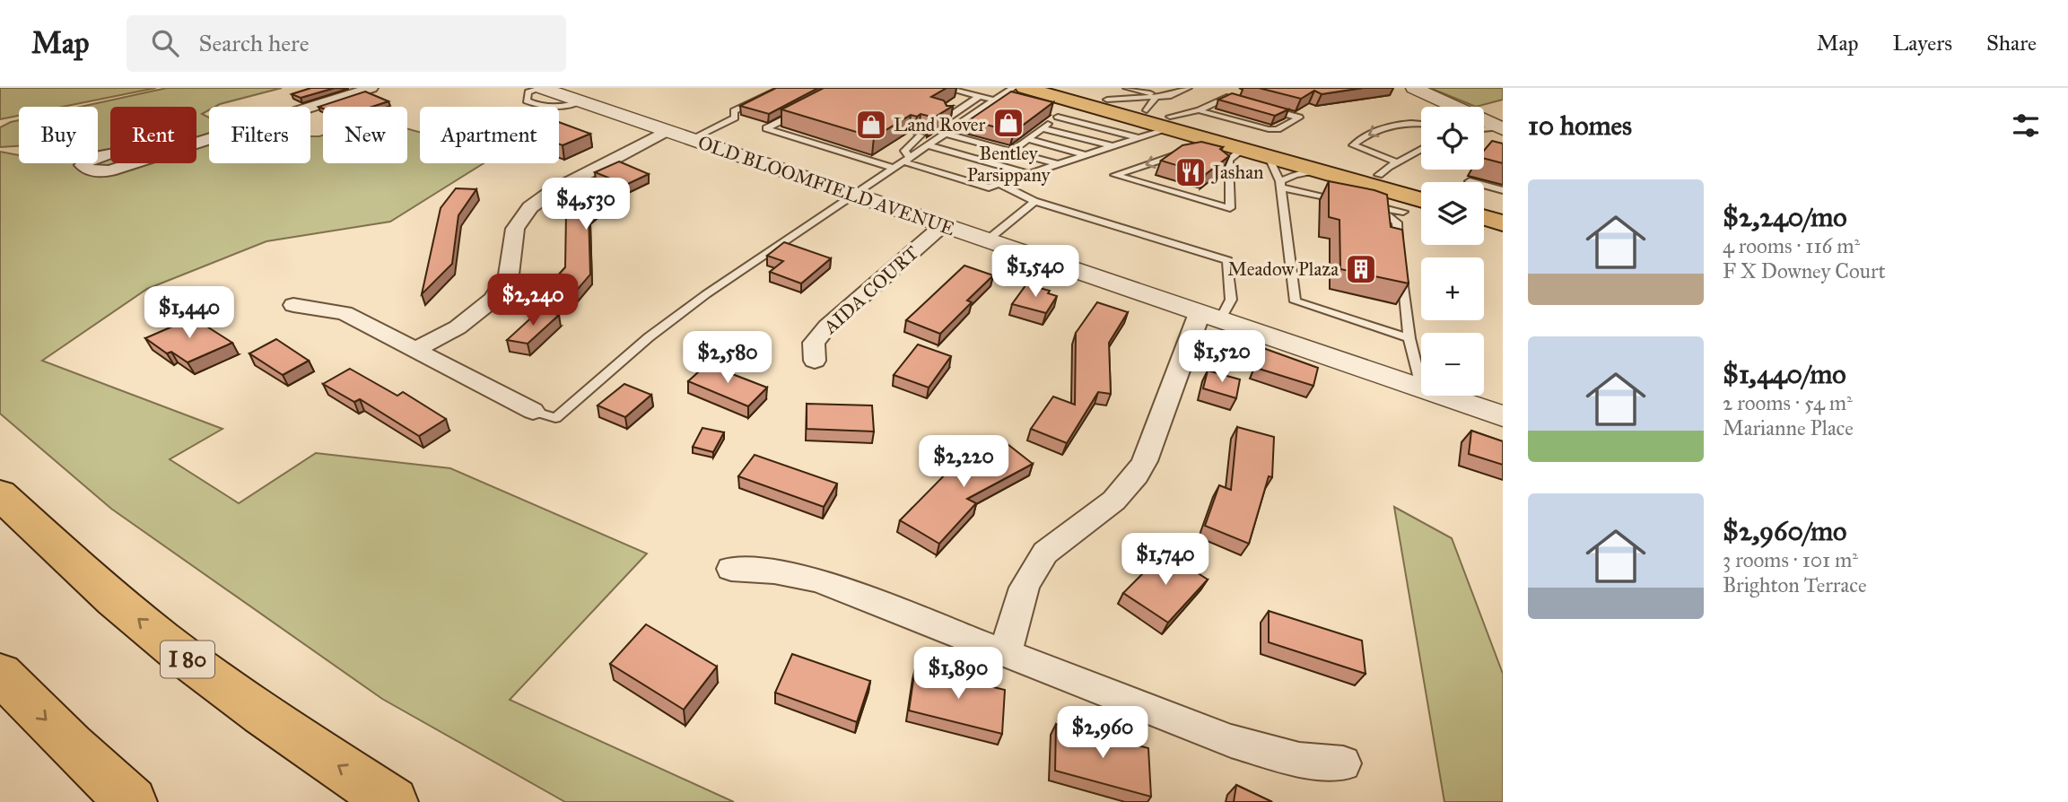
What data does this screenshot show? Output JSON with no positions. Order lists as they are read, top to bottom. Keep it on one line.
{"streets":{"highway":["I 80"],"street":["OLD BLOOMFIELD AVENUE","AIDA COURT"]},"crossings":[["OLD BLOOMFIELD AVENUE","AIDA COURT"]],"places":{"shop":["Bentley Parsippany","Land Rover"],"restaurant":["Jashan"],"building":["Meadow Plaza"]},"page":{"header":"Map","search":"Search here","nav":["Map","Layers","Share"],"heading":"10 homes","map_buttons":["+","−"],"chip":["Buy","Rent","Filters","New","Apartment"],"list":[{"name":"$2,240/mo","note":"4 rooms · 116 m² · F X Downey Court"},{"name":"$1,440/mo","note":"2 rooms · 54 m² · Marianne Place"},{"name":"$2,960/mo","note":"3 rooms · 101 m² · Brighton Terrace"}],"price":["$4,530","$1,540","$2,240","$1,440","$1,520","$2,580","$2,220","$1,740","$1,890","$2,960"]}}
